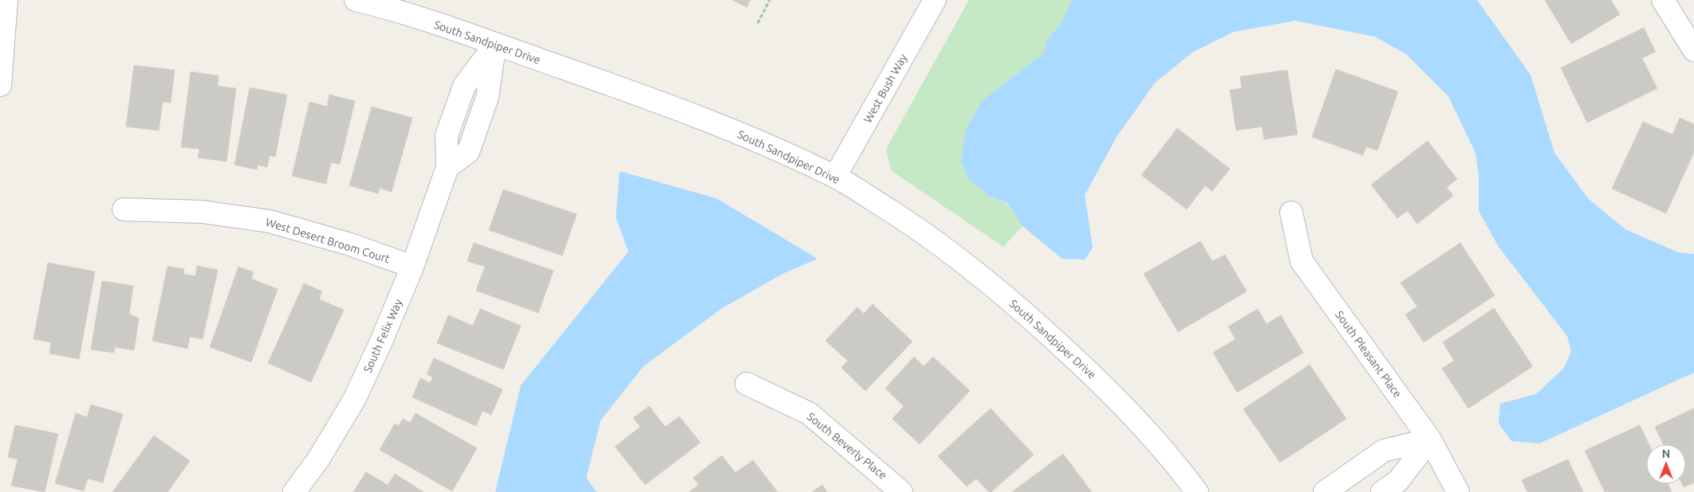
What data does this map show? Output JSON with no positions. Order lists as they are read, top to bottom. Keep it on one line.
{"streets":{"street":["South Sandpiper Drive","West Bush Way","West Desert Broom Court","South Felix Way","South Pleasant Place","South Beverly Place"]},"crossings":[["South Sandpiper Drive","West Bush Way"],["South Sandpiper Drive","South Felix Way"],["West Desert Broom Court","South Felix Way"]],"north":"top"}
